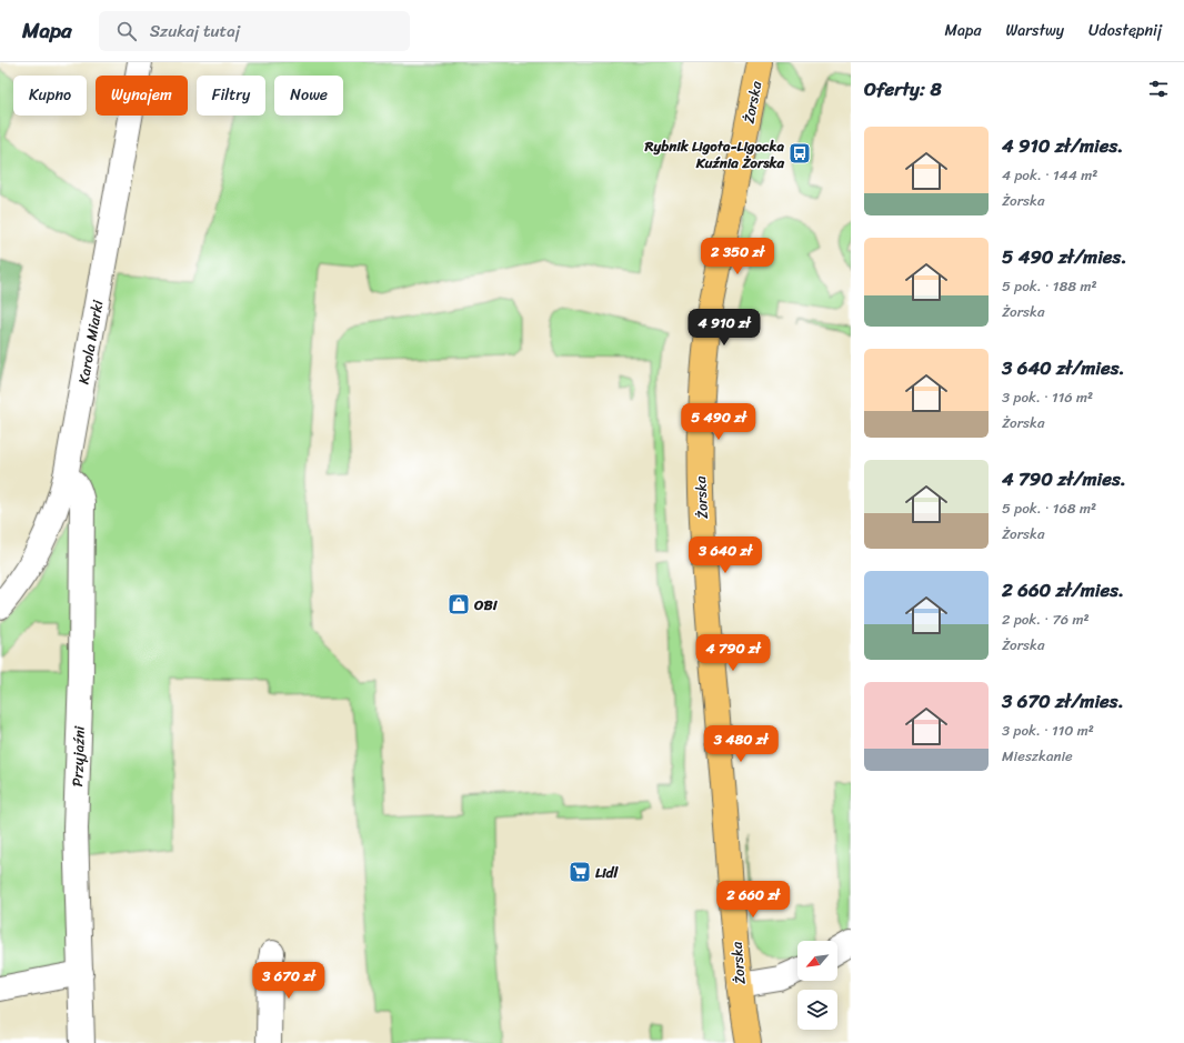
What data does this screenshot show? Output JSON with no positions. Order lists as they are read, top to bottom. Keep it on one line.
{"streets":{"main road":["Żorska"],"street":["Karola Miarki","Przyjaźni"]},"crossings":[["Karola Miarki","Przyjaźni"]],"places":{"bus stop":["Rybnik Ligota-Ligocka Kuźnia Żorska"],"shop":["OBI"],"supermarket":["Lidl"]},"north":"bottom left","page":{"header":"Mapa","search":"Szukaj tutaj","nav":["Mapa","Warstwy","Udostępnij"],"heading":"Oferty: 8","chip":["Kupno","Wynajem","Filtry","Nowe"],"list":[{"name":"4 910 zł/mies.","note":"4 pok. · 144 m² · Żorska"},{"name":"5 490 zł/mies.","note":"5 pok. · 188 m² · Żorska"},{"name":"3 640 zł/mies.","note":"3 pok. · 116 m² · Żorska"},{"name":"4 790 zł/mies.","note":"5 pok. · 168 m² · Żorska"},{"name":"2 660 zł/mies.","note":"2 pok. · 76 m² · Żorska"},{"name":"3 670 zł/mies.","note":"3 pok. · 110 m² · Mieszkanie"}],"price":["2 350 zł","4 910 zł","5 490 zł","3 640 zł","4 790 zł","3 480 zł","2 660 zł","3 670 zł"]}}
